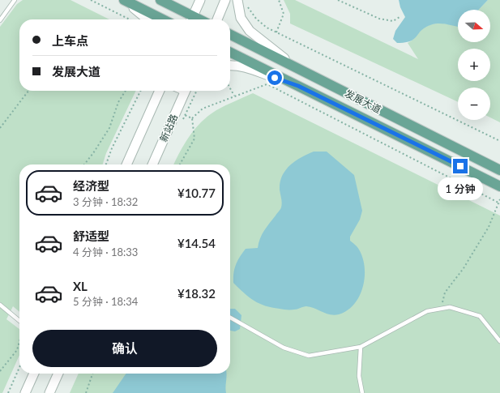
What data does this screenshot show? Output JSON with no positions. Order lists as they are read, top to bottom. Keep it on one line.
{"streets":{"main road":["发展大道"],"street":["新站路"]},"north":"right","page":{"map_buttons":["+","−"],"banner":["上车点","发展大道"],"list":[{"name":"经济型","note":"3 分钟 · 18:32","value":"¥10.77"},{"name":"舒适型","note":"4 分钟 · 18:33","value":"¥14.54"},{"name":"XL","note":"5 分钟 · 18:34","value":"¥18.32"}],"bubble":"1 分钟","buttons":"确认"}}
